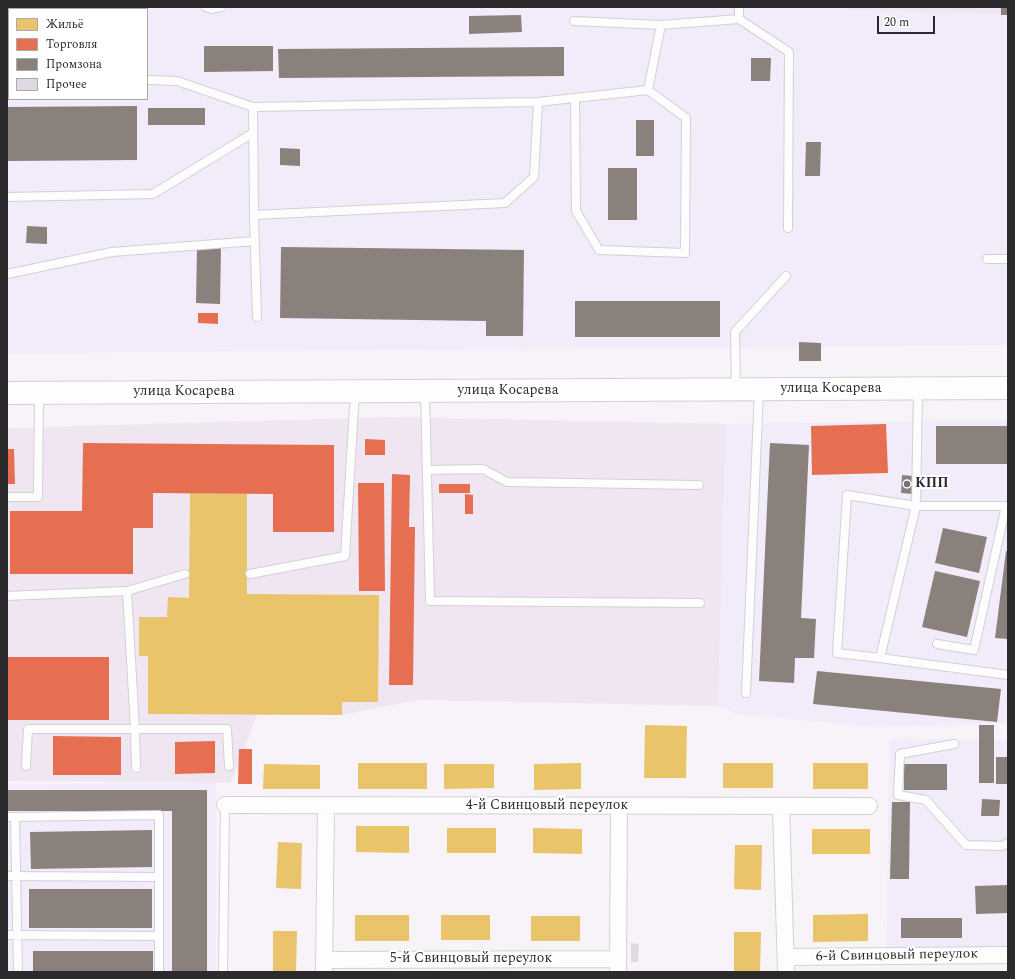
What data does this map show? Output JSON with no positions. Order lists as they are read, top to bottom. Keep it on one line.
{"streets":{"street":["улица Косарева","4-й Свинцовый переулок","6-й Свинцовый переулок","5-й Свинцовый переулок"]},"places":["КПП"],"legend":["Жильё","Торговля","Промзона","Прочее"],"scale_bar":"20 m"}
